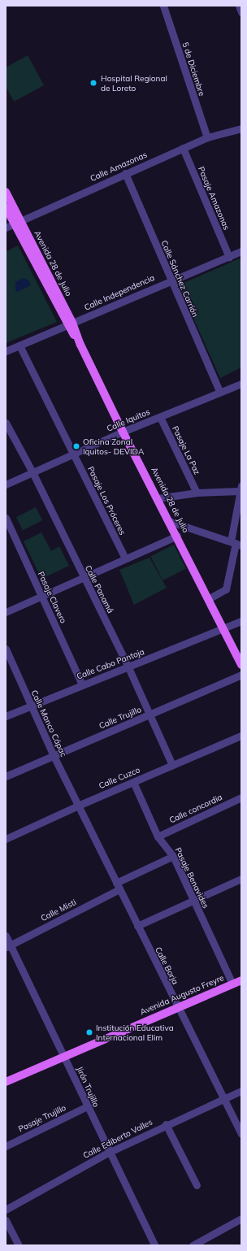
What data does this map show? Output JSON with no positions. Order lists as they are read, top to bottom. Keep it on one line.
{"streets":{"main road":["Avenida 28 de Julio","Avenida Augusto Freyre"],"street":["5 de Diciembre","Calle Amazonas","Pasaje Amazonas","Calle Sánchez Carrión","Calle Independencia","Calle Iquitos","Pasaje La Paz","Pasaje Los Próceres","Calle Panamá","Pasaje Clavero","Calle Cabo Pantoja","Calle Trujillo","Calle Manco Cápac","Calle Cuzco","Calle concordia","Pasaje Benavides","Calle Misti","Calle Borja","Jirón Trujillo","Pasaje Trujillo","Calle Ediberto Valles"]},"crossings":[["5 de Diciembre","Calle Amazonas"],["Calle Amazonas","Pasaje Amazonas"],["Calle Amazonas","Avenida 28 de Julio"],["Calle Amazonas","Calle Sánchez Carrión"],["Pasaje Amazonas","Calle Independencia"],["Avenida 28 de Julio","Calle Independencia"],["Avenida 28 de Julio","Calle Iquitos"],["Avenida 28 de Julio","Calle Cabo Pantoja"],["Calle Sánchez Carrión","Calle Independencia"],["Calle Sánchez Carrión","Calle Iquitos"],["Calle Independencia","Pasaje Los Próceres"],["Calle Iquitos","Pasaje La Paz"],["Calle Iquitos","Pasaje Los Próceres"],["Calle Iquitos","Calle Panamá"],["Calle Panamá","Calle Cabo Pantoja"],["Calle Panamá","Calle Trujillo"],["Calle Panamá","Calle Cuzco"],["Pasaje Clavero","Calle Cabo Pantoja"],["Calle Cabo Pantoja","Calle Manco Cápac"],["Calle Trujillo","Calle Manco Cápac"],["Calle Manco Cápac","Calle Cuzco"],["Calle Manco Cápac","Calle Borja"],["Calle Cuzco","Pasaje Benavides"],["Calle Cuzco","Calle Borja"],["Calle concordia","Pasaje Benavides"],["Pasaje Benavides","Calle Misti"],["Pasaje Benavides","Avenida Augusto Freyre"],["Calle Misti","Calle Borja"],["Calle Misti","Jirón Trujillo"],["Calle Borja","Avenida Augusto Freyre"],["Calle Borja","Calle Ediberto Valles"],["Avenida Augusto Freyre","Jirón Trujillo"],["Jirón Trujillo","Pasaje Trujillo"],["Jirón Trujillo","Calle Ediberto Valles"]],"places":["Hospital Regional de Loreto","Oficina Zonal Iquitos- DEVIDA","Institución Educativa Internacional Elim"]}
